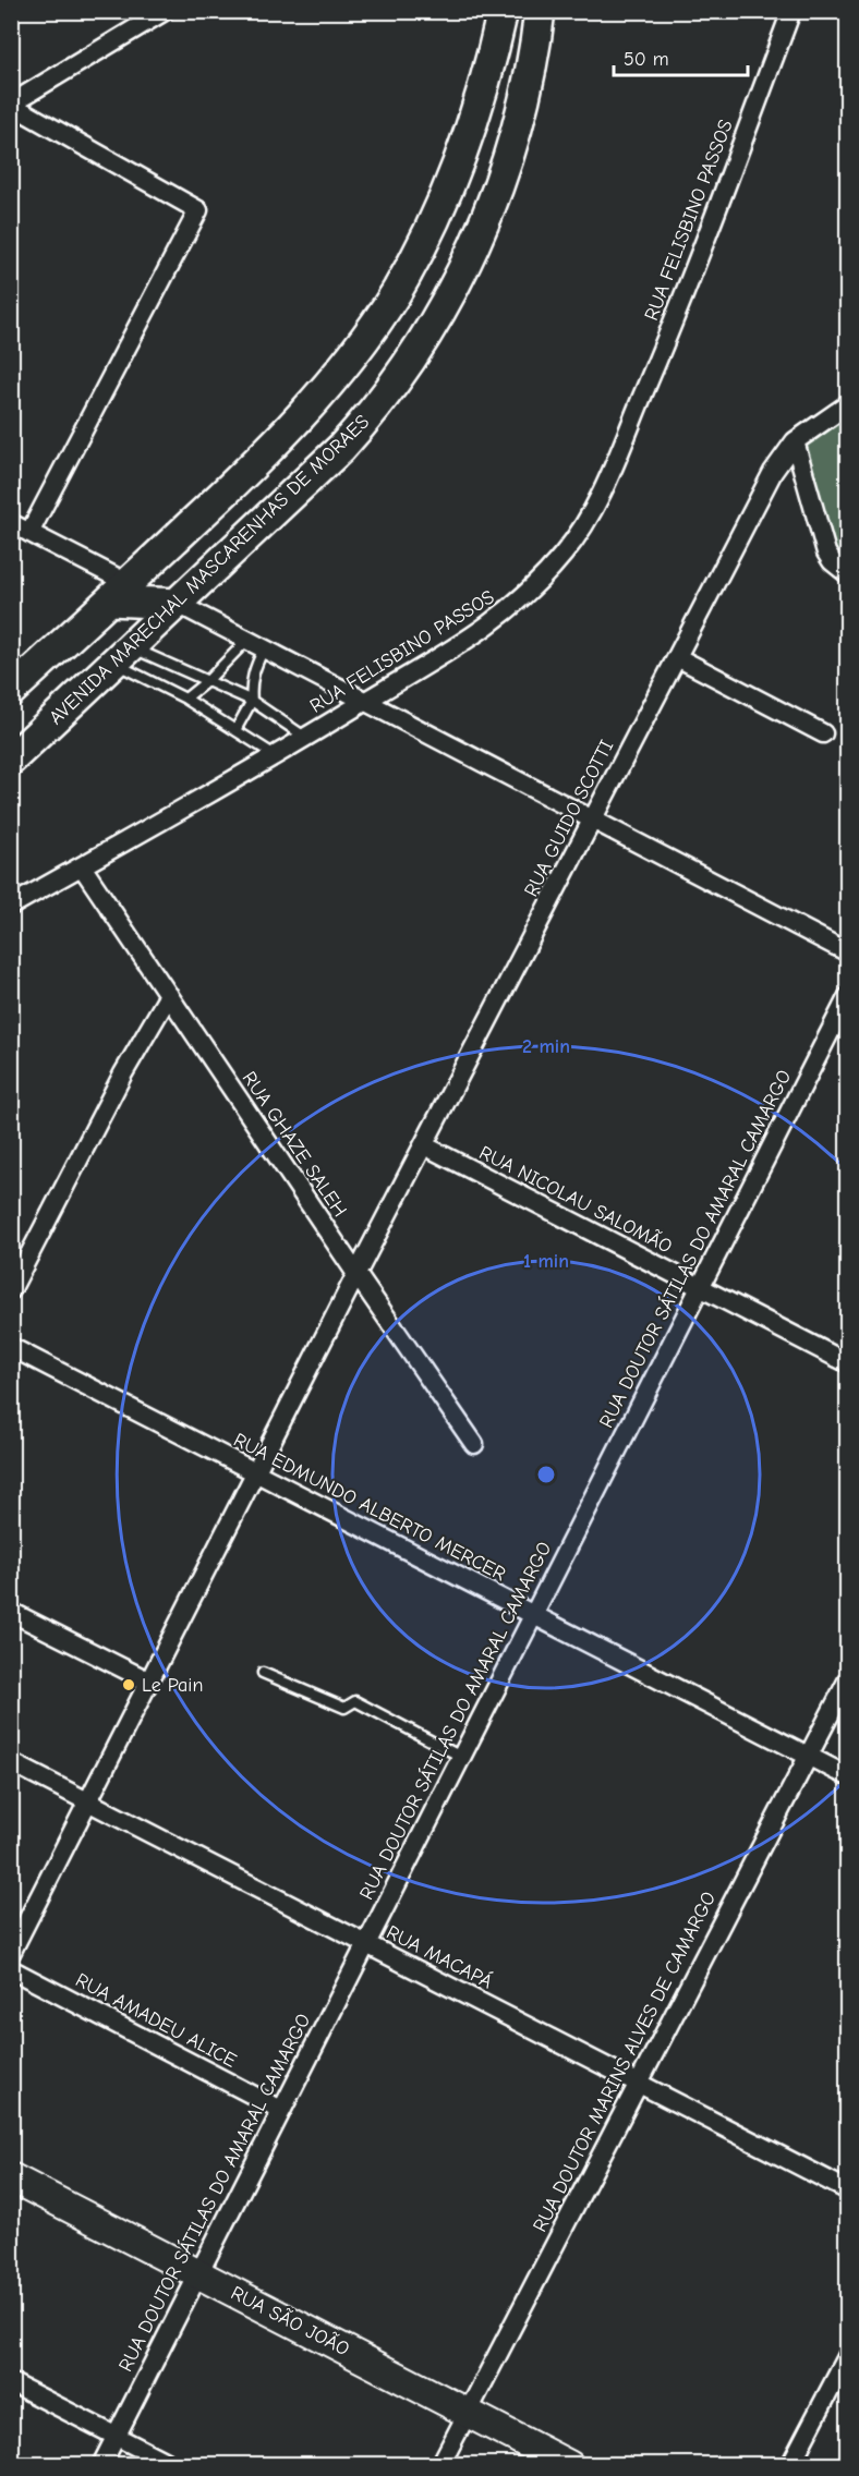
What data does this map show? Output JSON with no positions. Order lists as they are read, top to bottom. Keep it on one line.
{"streets":{"highway":["AVENIDA MARECHAL MASCARENHAS DE MORAES"],"main road":["RUA SÃO JOÃO"],"street":["RUA FELISBINO PASSOS","RUA GUIDO SCOTTI","RUA GHAZE SALEH","RUA NICOLAU SALOMÃO","RUA DOUTOR SÁTILAS DO AMARAL CAMARGO","RUA EDMUNDO ALBERTO MERCER","RUA MACAPÁ","RUA AMADEU ALICE","RUA DOUTOR MARINS ALVES DE CAMARGO"]},"crossings":[["RUA FELISBINO PASSOS","RUA GHAZE SALEH"],["RUA GUIDO SCOTTI","RUA GHAZE SALEH"],["RUA GUIDO SCOTTI","RUA NICOLAU SALOMÃO"],["RUA GUIDO SCOTTI","RUA EDMUNDO ALBERTO MERCER"],["RUA GUIDO SCOTTI","RUA MACAPÁ"],["RUA NICOLAU SALOMÃO","RUA DOUTOR SÁTILAS DO AMARAL CAMARGO"],["RUA DOUTOR SÁTILAS DO AMARAL CAMARGO","RUA EDMUNDO ALBERTO MERCER"],["RUA DOUTOR SÁTILAS DO AMARAL CAMARGO","RUA MACAPÁ"],["RUA DOUTOR SÁTILAS DO AMARAL CAMARGO","RUA AMADEU ALICE"],["RUA DOUTOR SÁTILAS DO AMARAL CAMARGO","RUA SÃO JOÃO"],["RUA EDMUNDO ALBERTO MERCER","RUA DOUTOR MARINS ALVES DE CAMARGO"],["RUA MACAPÁ","RUA DOUTOR MARINS ALVES DE CAMARGO"],["RUA DOUTOR MARINS ALVES DE CAMARGO","RUA SÃO JOÃO"]],"places":["Le Pain"],"scale_bar":"50 m","rings":["2 min","1 min"]}
